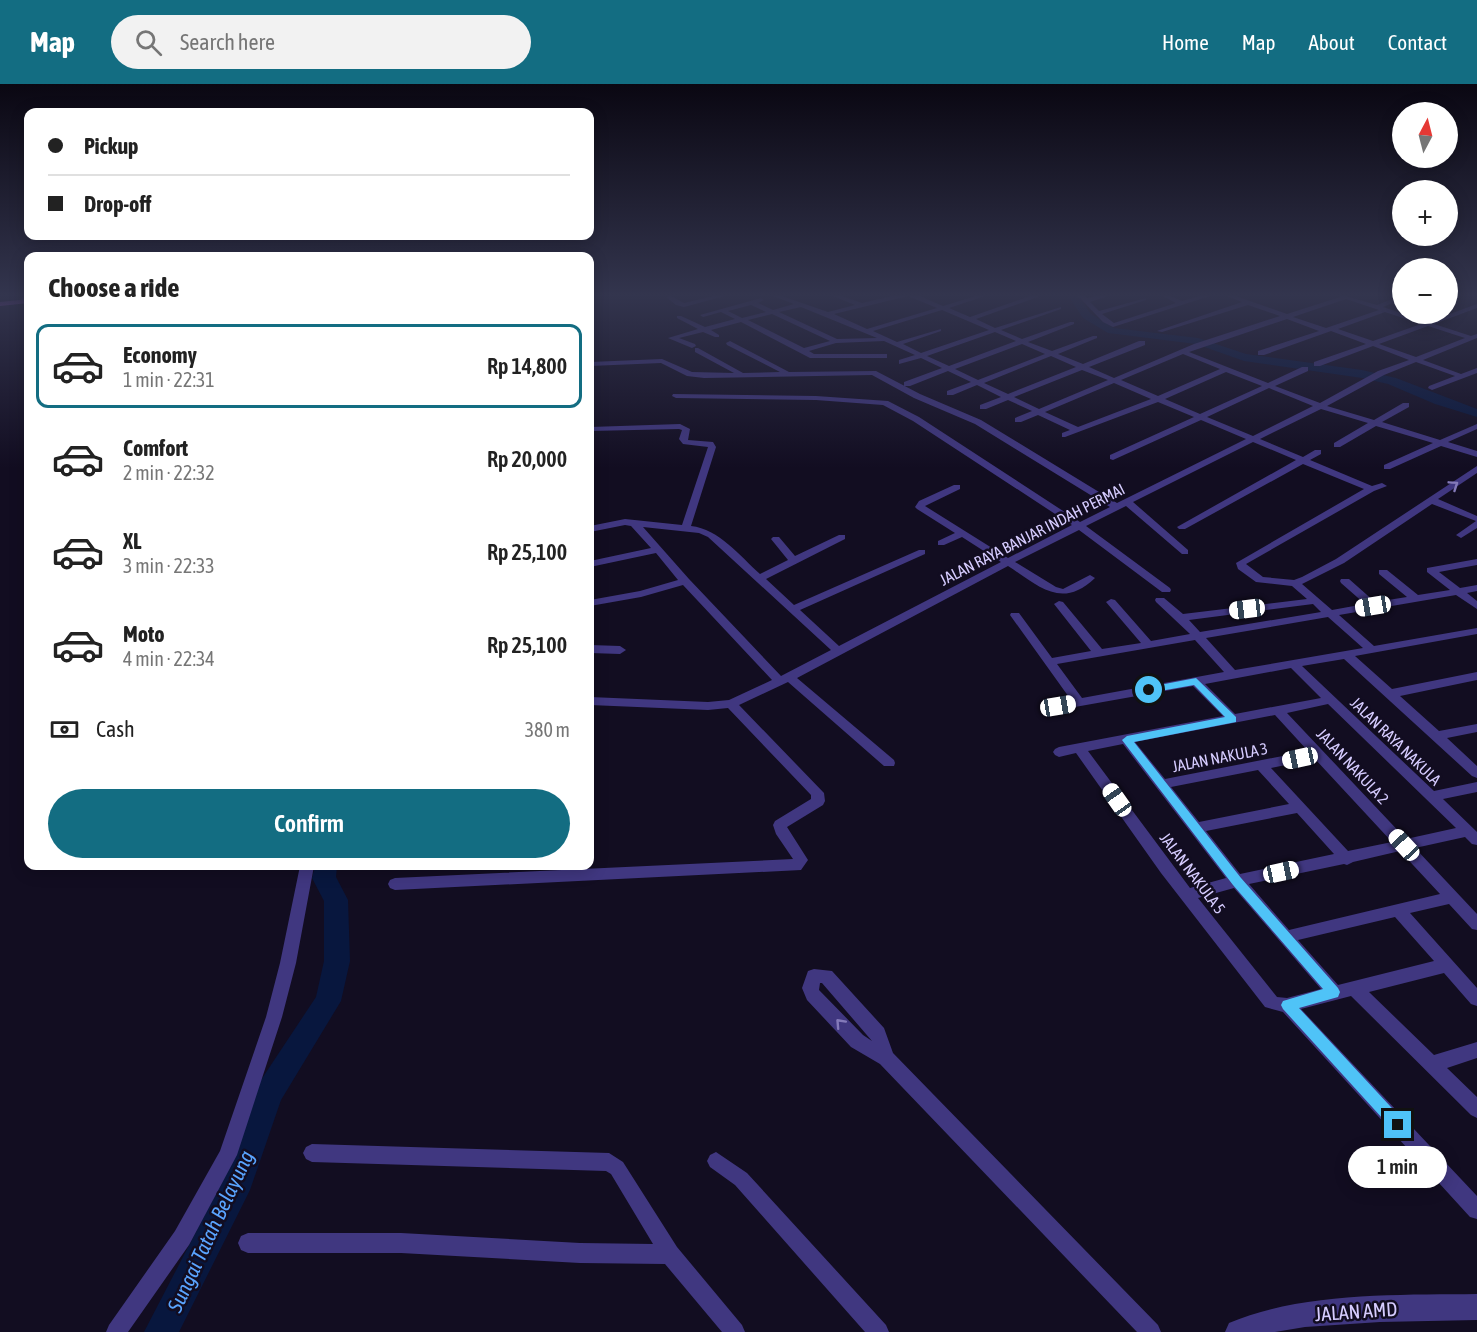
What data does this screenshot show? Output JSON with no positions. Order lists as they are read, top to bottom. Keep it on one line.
{"streets":{"street":["JALAN RAYA BANJAR INDAH PERMAI","JALAN RAYA NAKULA","JALAN NAKULA 3","JALAN NAKULA 2","JALAN NAKULA 5","JALAN AMD"]},"crossings":[["JALAN NAKULA 3","JALAN NAKULA 2"]],"water":["Sungai Tatah Belayung"],"north":"top","page":{"header":"Map","search":"Search here","nav":["Home","Map","About","Contact"],"map_buttons":["+","−"],"banner":["Pickup","Drop-off"],"heading":"Choose a ride","list":[{"name":"Economy","note":"1 min · 22:31","value":"Rp 14,800"},{"name":"Comfort","note":"2 min · 22:32","value":"Rp 20,000"},{"name":"XL","note":"3 min · 22:33","value":"Rp 25,100"},{"name":"Moto","note":"4 min · 22:34","value":"Rp 25,100"}],"pay":["Cash","380 m"],"buttons":"Confirm","bubble":"1 min"}}
